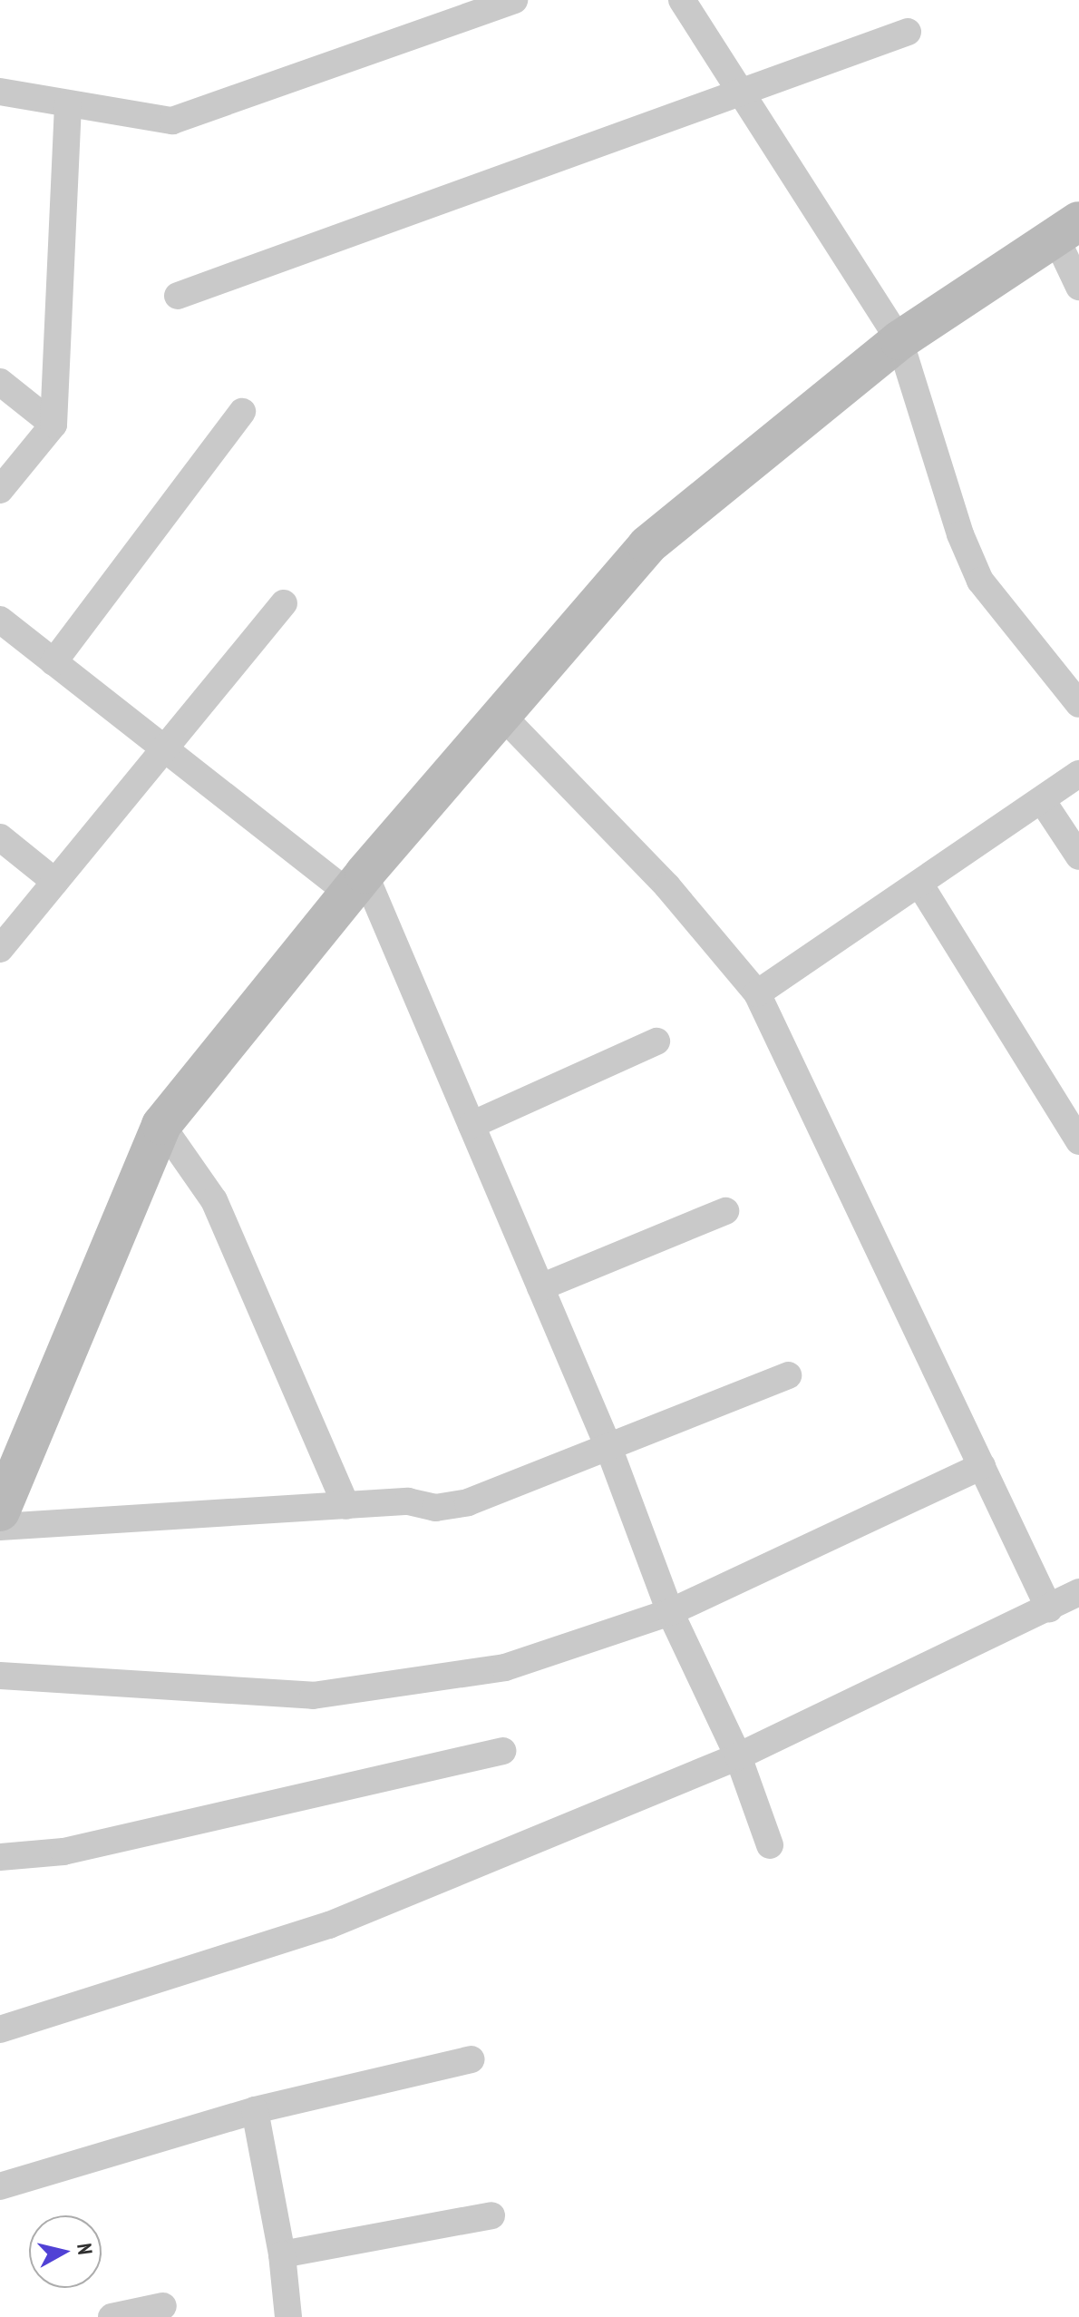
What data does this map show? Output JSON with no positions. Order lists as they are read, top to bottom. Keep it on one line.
{"north":"right"}
